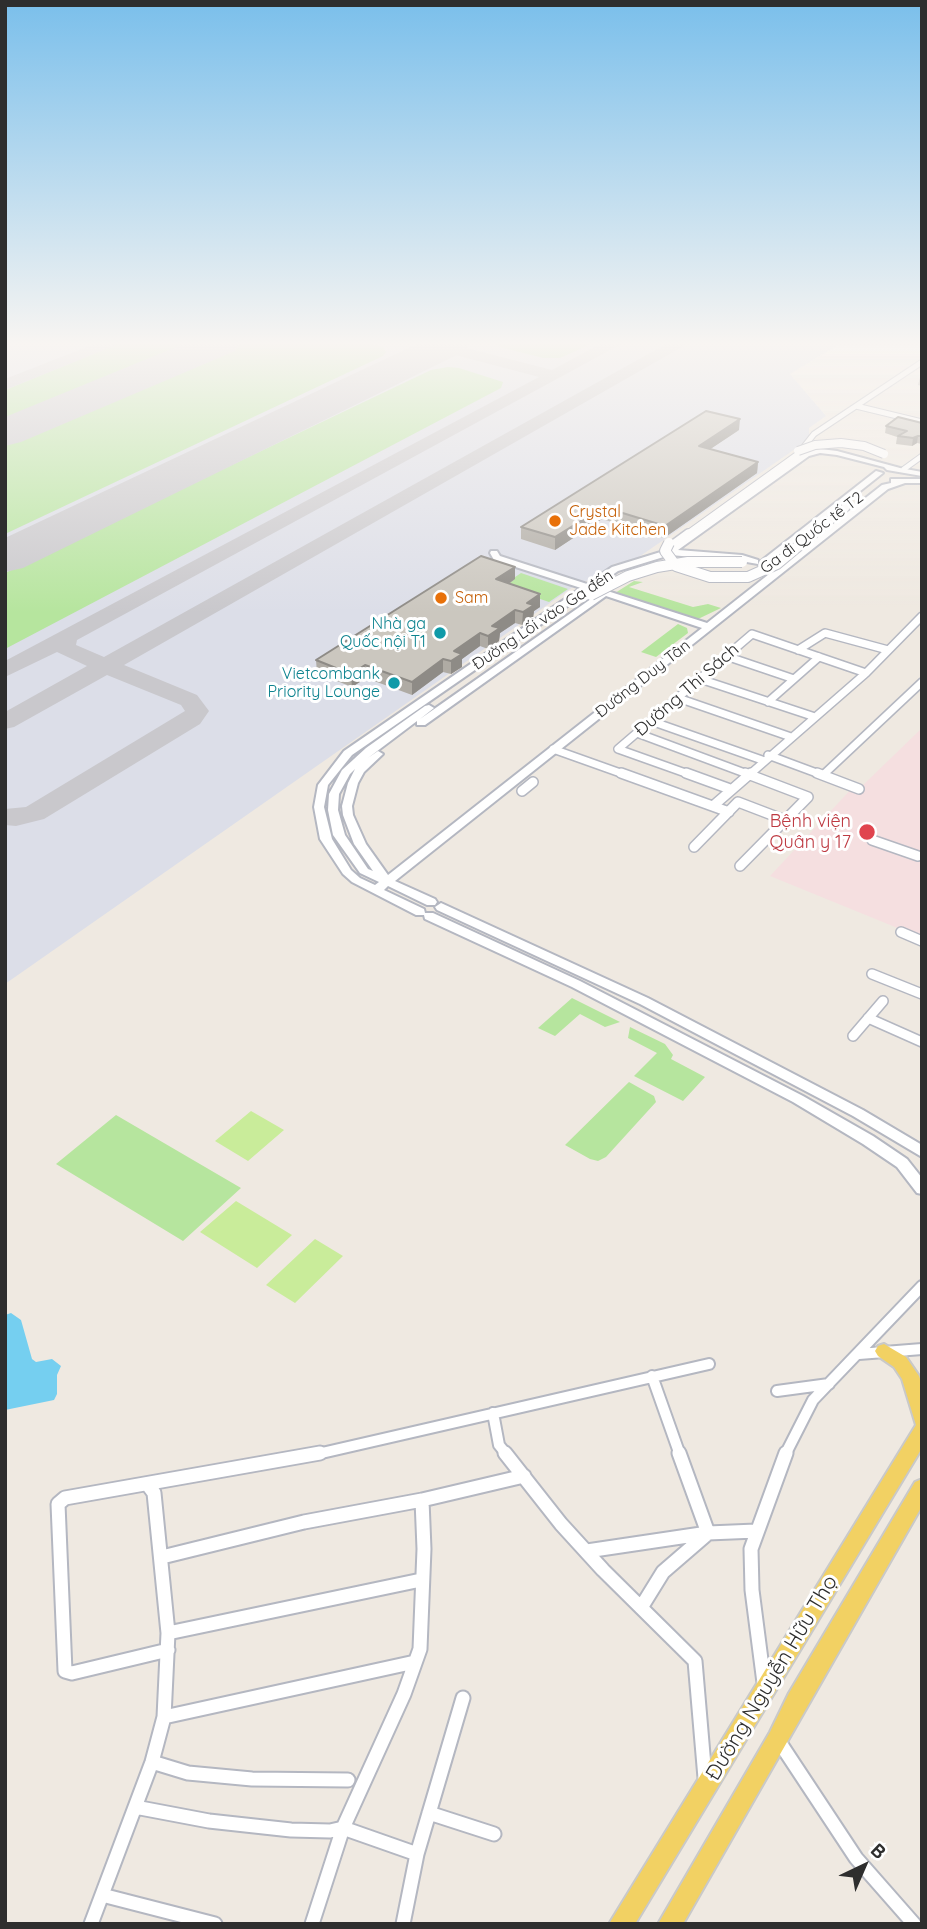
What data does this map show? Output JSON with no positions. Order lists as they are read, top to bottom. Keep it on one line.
{"streets":{"main road":["Đường Nguyễn Hữu Thọ"],"street":["Ga đi Quốc tế T2","Đường Lối vào Ga đến","Đường Duy Tân","Đường Thi Sách"]},"crossings":[["Ga đi Quốc tế T2","Đường Lối vào Ga đến"],["Đường Lối vào Ga đến","Đường Duy Tân"]],"places":["Crystal Jade Kitchen","Sam","Nhà ga Quốc nội T1","Vietcombank Priority Lounge","Bệnh viện Quân y 17"],"north":"top right"}
